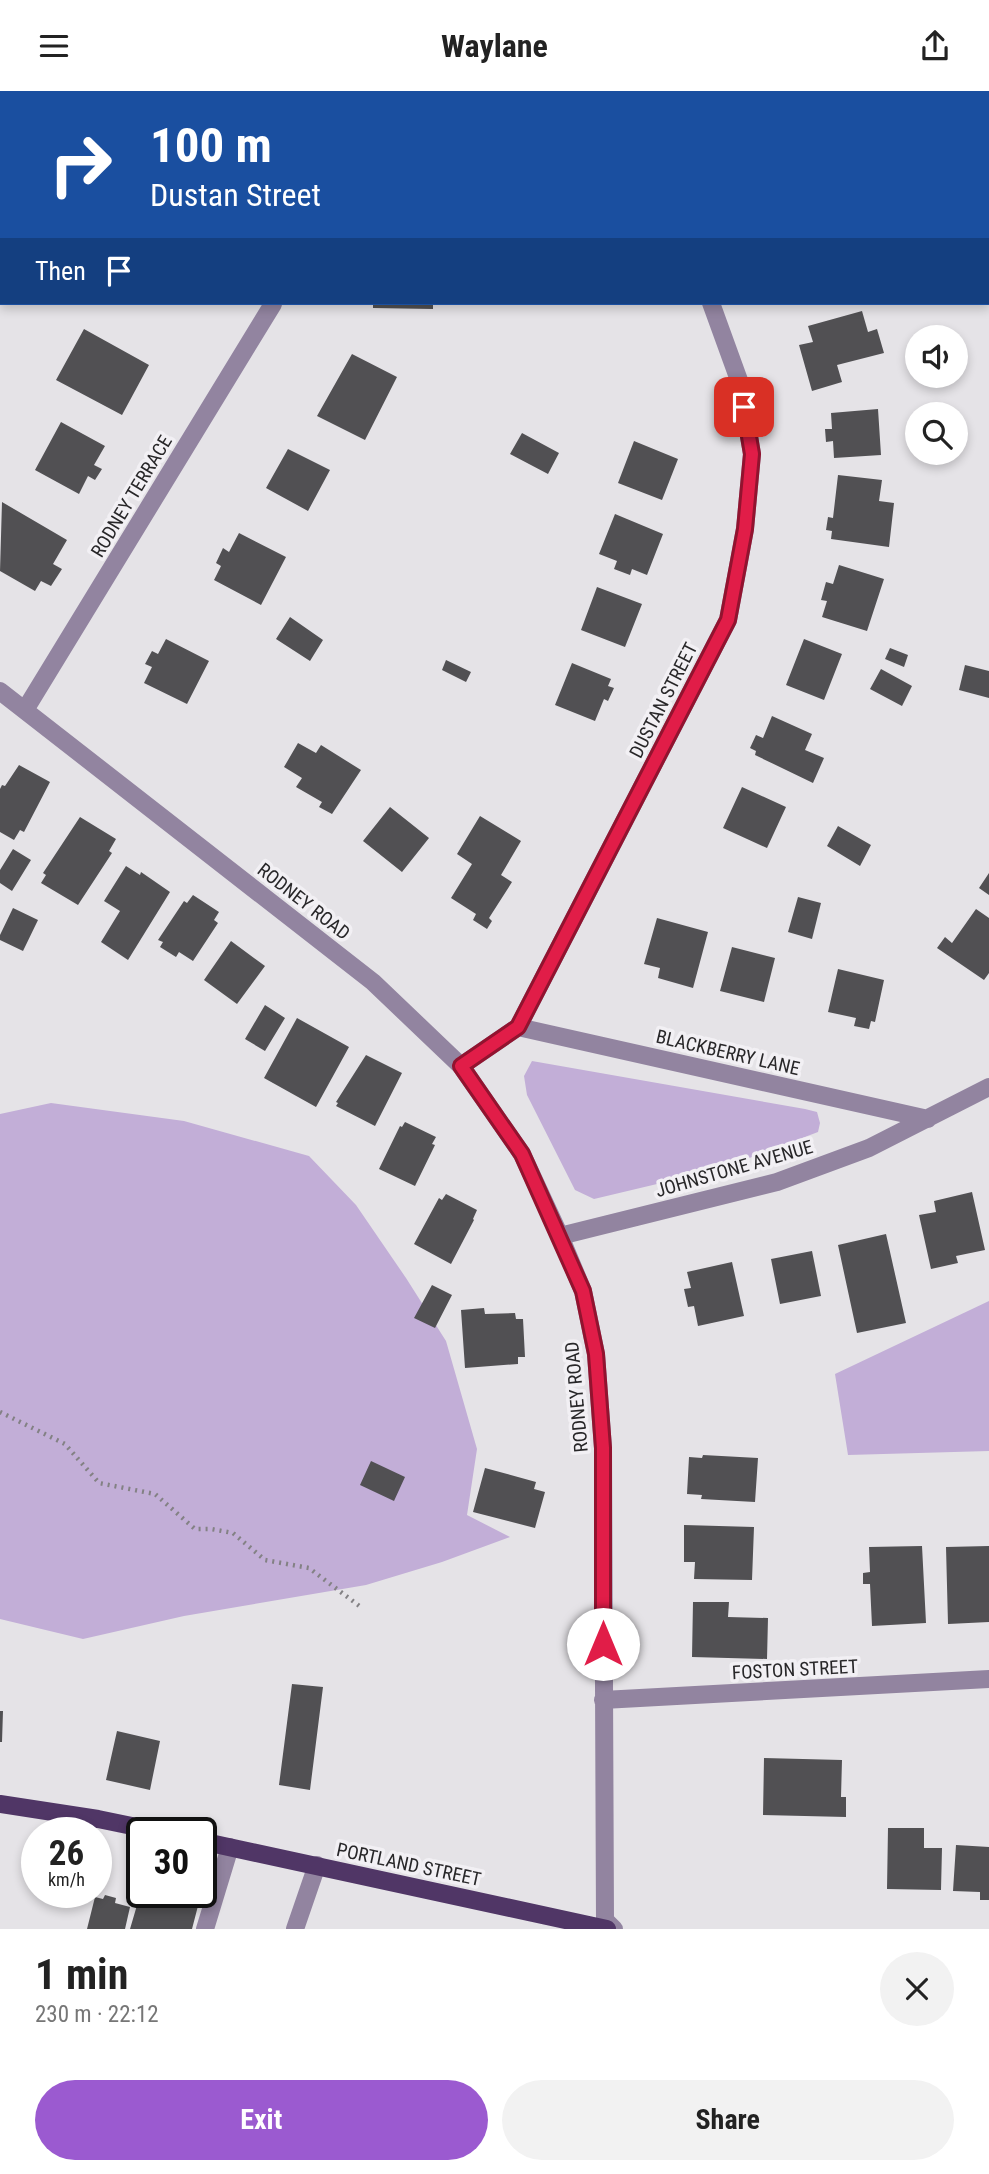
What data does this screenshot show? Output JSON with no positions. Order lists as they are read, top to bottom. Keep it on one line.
{"streets":{"main road":["PORTLAND STREET"],"street":["RODNEY TERRACE","DUSTAN STREET","RODNEY ROAD","BLACKBERRY LANE","JOHNSTONE AVENUE","FOSTON STREET"]},"crossings":[["RODNEY TERRACE","RODNEY ROAD"],["DUSTAN STREET","RODNEY ROAD"],["DUSTAN STREET","BLACKBERRY LANE"],["RODNEY ROAD","JOHNSTONE AVENUE"],["RODNEY ROAD","FOSTON STREET"],["BLACKBERRY LANE","JOHNSTONE AVENUE"]],"page":{"header":"Waylane","turn":["100 m","Dustan Street"],"then":"Then","speed":"26 km/h","limit":"30","heading":["1 min","230 m · 22:12"],"buttons":["Exit","Share"]}}
